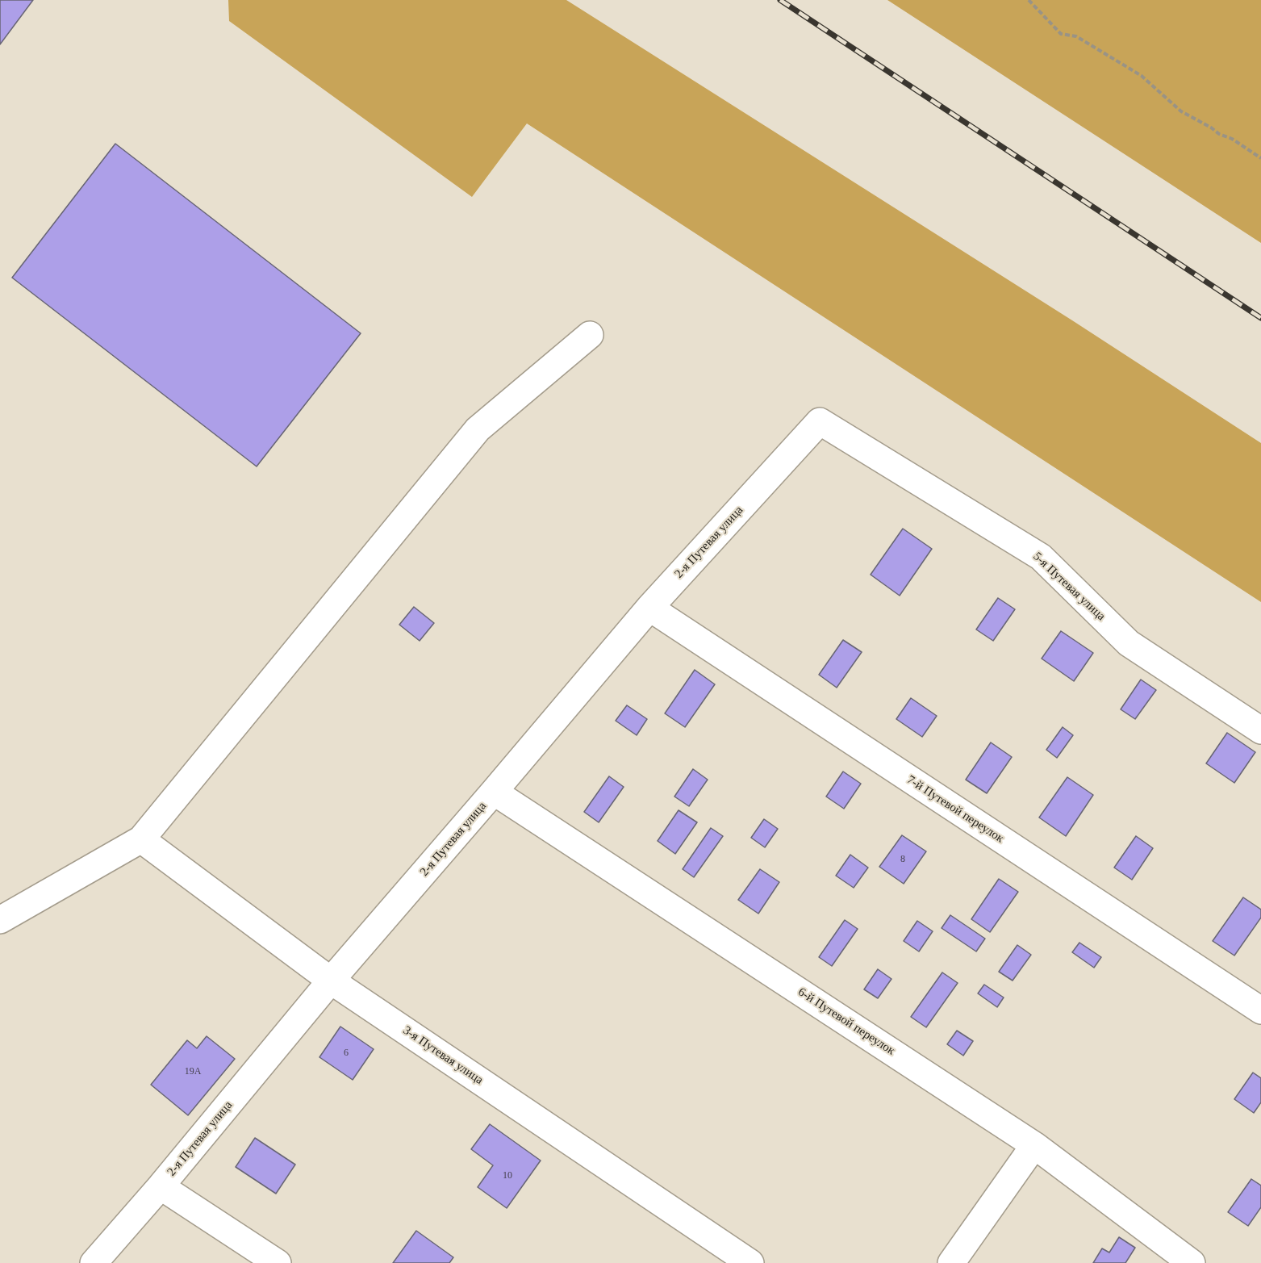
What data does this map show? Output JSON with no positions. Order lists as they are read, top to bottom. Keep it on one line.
{"streets":{"street":["2-я Путевая улица","5-я Путевая улица","7-й Путевой переулок","6-й Путевой переулок","3-я Путевая улица"]},"crossings":[["2-я Путевая улица","5-я Путевая улица"],["2-я Путевая улица","7-й Путевой переулок"],["2-я Путевая улица","6-й Путевой переулок"],["2-я Путевая улица","3-я Путевая улица"]],"house_numbers":["8","6","19А","10"]}
